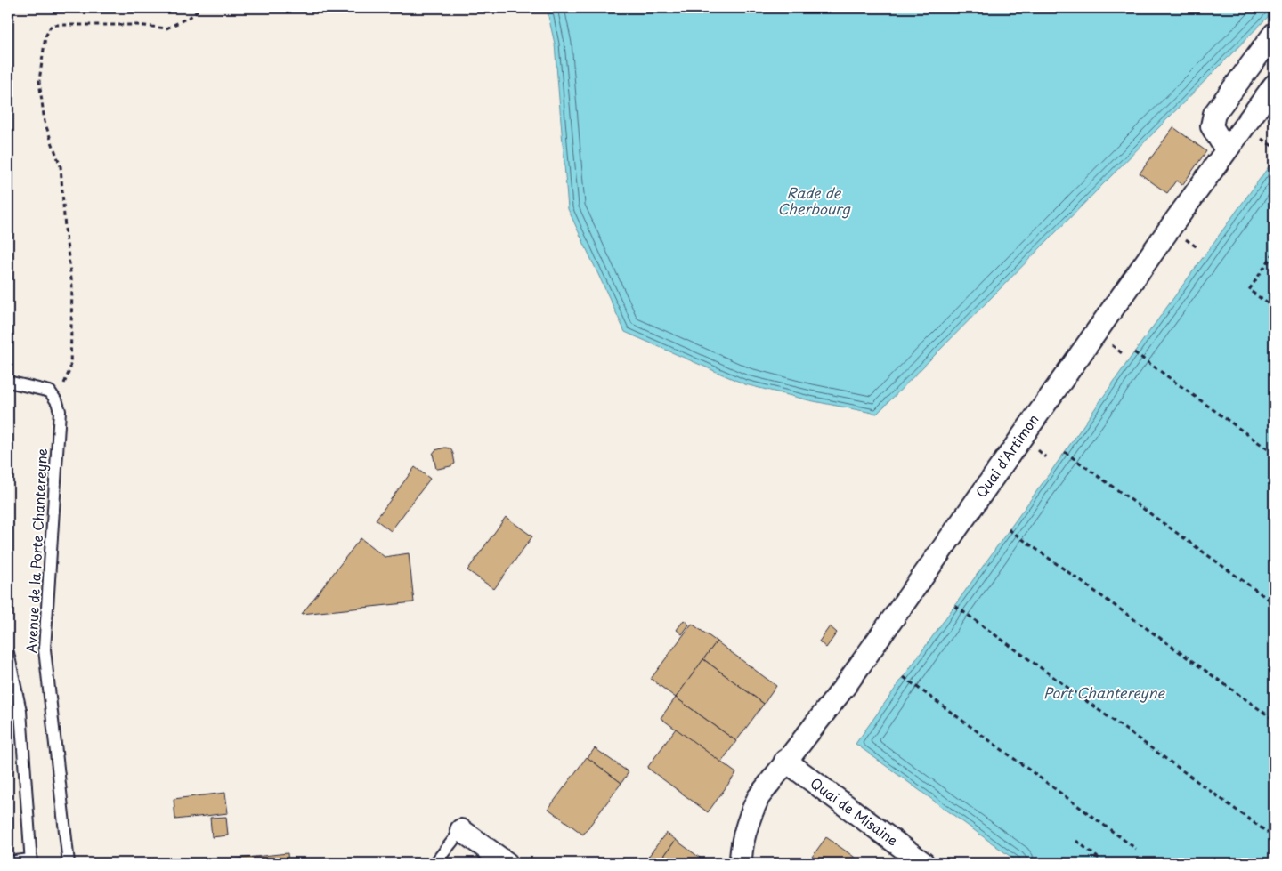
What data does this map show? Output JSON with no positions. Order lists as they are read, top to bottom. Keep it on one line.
{"streets":{"street":["Quai d’Artimon","Quai de Misaine"],"lane":["Avenue de la Porte Chantereyne"]},"crossings":[["Quai d’Artimon","Quai de Misaine"]],"water":["Rade de Cherbourg","Port Chantereyne"]}
